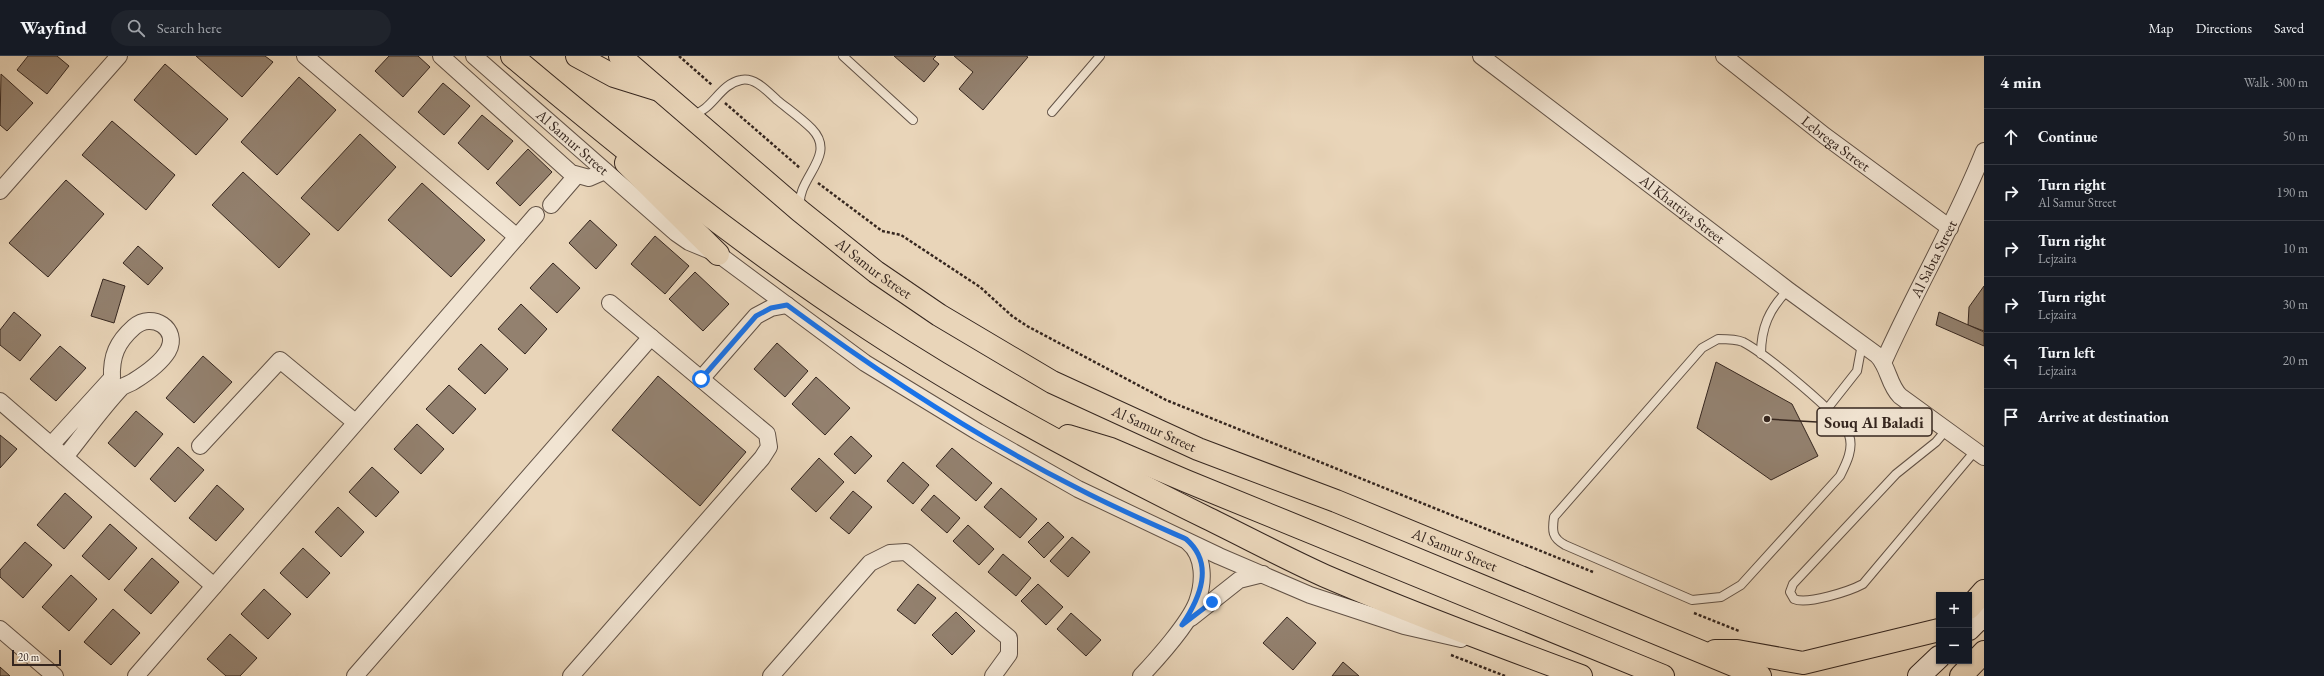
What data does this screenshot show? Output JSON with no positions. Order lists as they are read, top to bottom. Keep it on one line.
{"streets":{"main road":["Al Samur Street"],"street":["Lebrega Street","Al Khattiya Street","Al Sabta Street"]},"crossings":[["Lebrega Street","Al Sabta Street"],["Al Khattiya Street","Al Sabta Street"]],"places":["Souq Al Baladi"],"scale_bar":"20 m","page":{"header":"Wayfind","search":"Search here","nav":["Map","Directions","Saved"],"heading":["4 min","Walk · 300 m"],"list":[["Continue","50 m"],["Turn right","Al Samur Street","190 m"],["Turn right","Lejzaira","10 m"],["Turn right","Lejzaira","30 m"],["Turn left","Lejzaira","20 m"],"Arrive at destination"],"map_buttons":["+","−"],"scale":"20 m"}}
